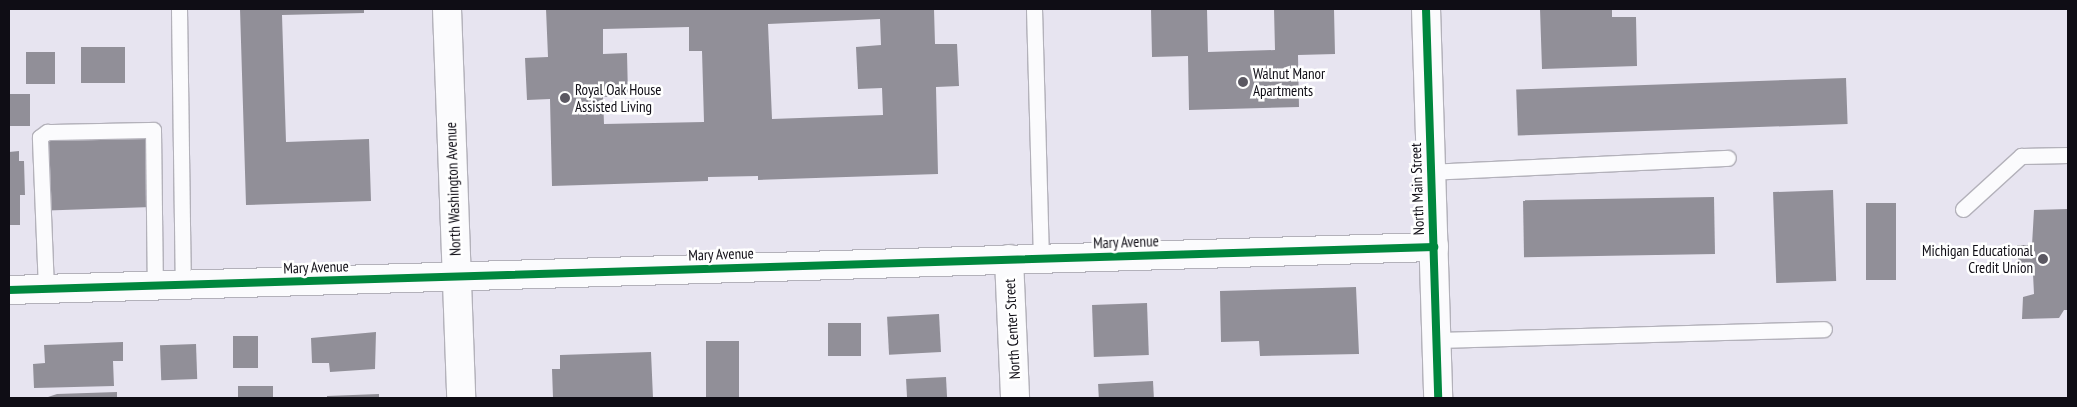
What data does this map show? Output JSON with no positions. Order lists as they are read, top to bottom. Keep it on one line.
{"streets":{"street":["North Washington Avenue","North Main Street","Mary Avenue","North Center Street"]},"crossings":[["North Washington Avenue","Mary Avenue"],["North Main Street","Mary Avenue"],["Mary Avenue","North Center Street"]],"places":["Walnut Manor Apartments","Royal Oak House Assisted Living","Michigan Educational Credit Union"]}
